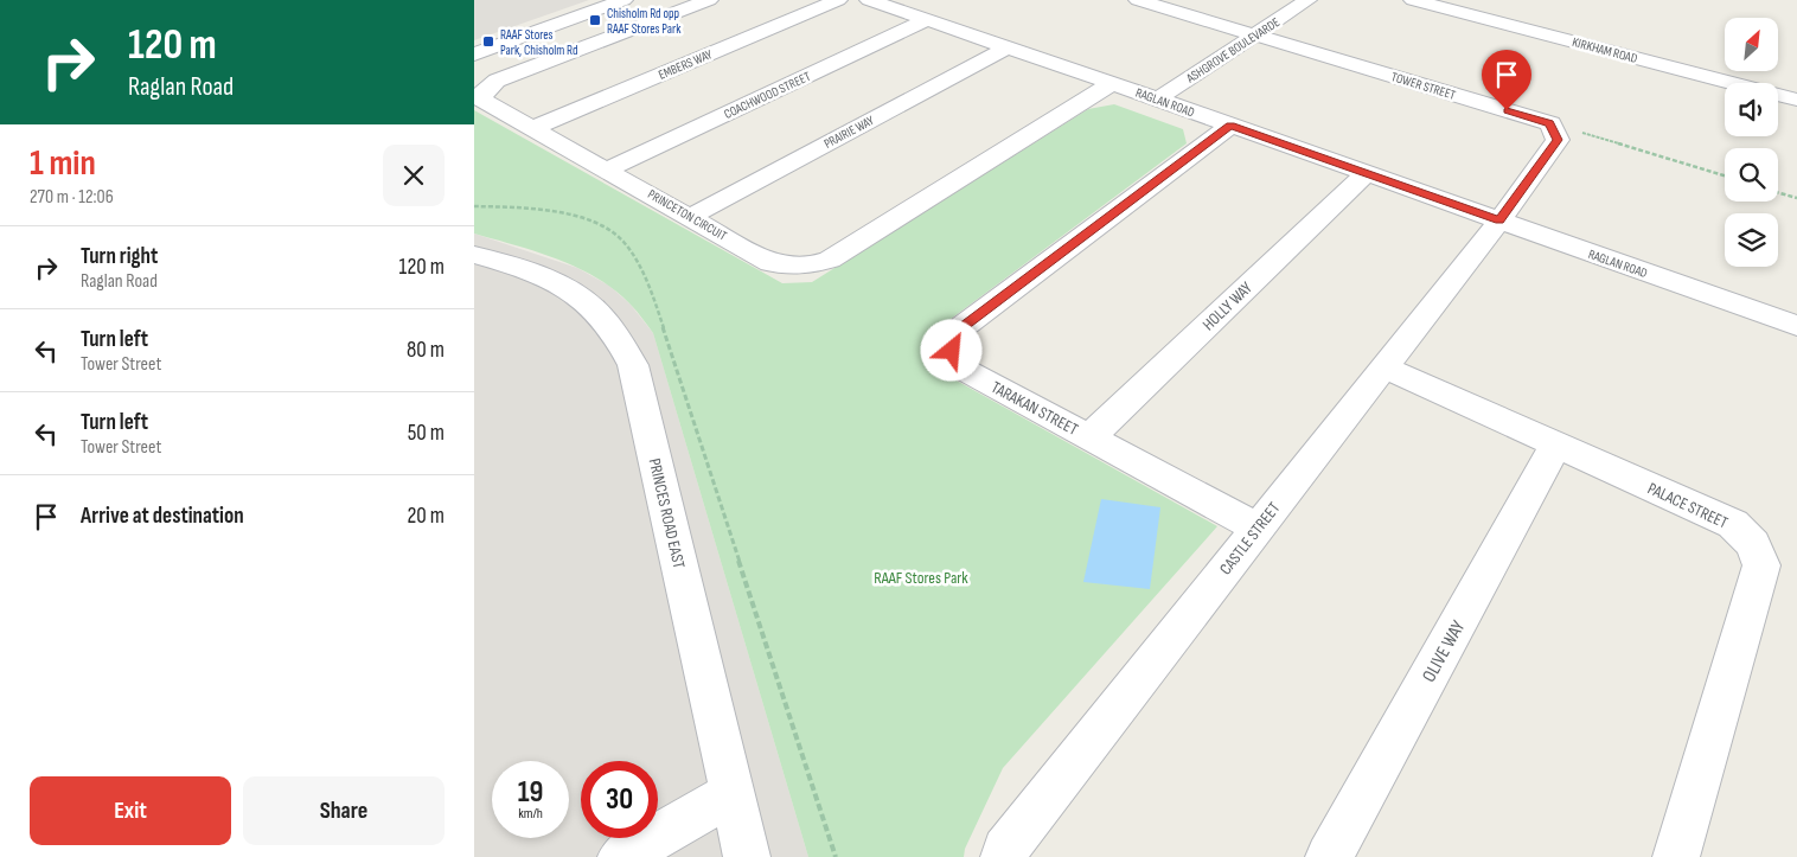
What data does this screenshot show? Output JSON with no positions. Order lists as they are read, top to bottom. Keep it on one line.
{"streets":{"street":["ASHGROVE BOULEVARDE","KIRKHAM ROAD","EMBERS WAY","TOWER STREET","COACHWOOD STREET","RAGLAN ROAD","PRAIRIE WAY","PRINCETON CIRCUIT","HOLLY WAY","TARAKAN STREET","PALACE STREET","PRINCES ROAD EAST","CASTLE STREET","OLIVE WAY"]},"crossings":[["ASHGROVE BOULEVARDE","TOWER STREET"],["ASHGROVE BOULEVARDE","RAGLAN ROAD"],["EMBERS WAY","PRINCETON CIRCUIT"],["COACHWOOD STREET","RAGLAN ROAD"],["COACHWOOD STREET","PRINCETON CIRCUIT"],["RAGLAN ROAD","PRAIRIE WAY"],["RAGLAN ROAD","PRINCETON CIRCUIT"],["RAGLAN ROAD","HOLLY WAY"],["RAGLAN ROAD","TARAKAN STREET"],["RAGLAN ROAD","CASTLE STREET"],["PRAIRIE WAY","PRINCETON CIRCUIT"],["HOLLY WAY","TARAKAN STREET"],["TARAKAN STREET","CASTLE STREET"],["PALACE STREET","CASTLE STREET"],["PALACE STREET","OLIVE WAY"]],"parks":["RAAF Stores Park"],"places":{"transit":["Chisholm Rd opp RAAF Stores Park","RAAF Stores Park, Chisholm Rd"]},"north":"top right","page":{"turn":["120 m","Raglan Road"],"heading":["1 min","270 m · 12:06"],"list":[{"name":"Turn right","note":"Raglan Road","value":"120 m"},{"name":"Turn left","note":"Tower Street","value":"80 m"},{"name":"Turn left","note":"Tower Street","value":"50 m"},{"name":"Arrive at destination","value":"20 m"}],"speed":"19 km/h","limit":"30","buttons":["Exit","Share"]}}
